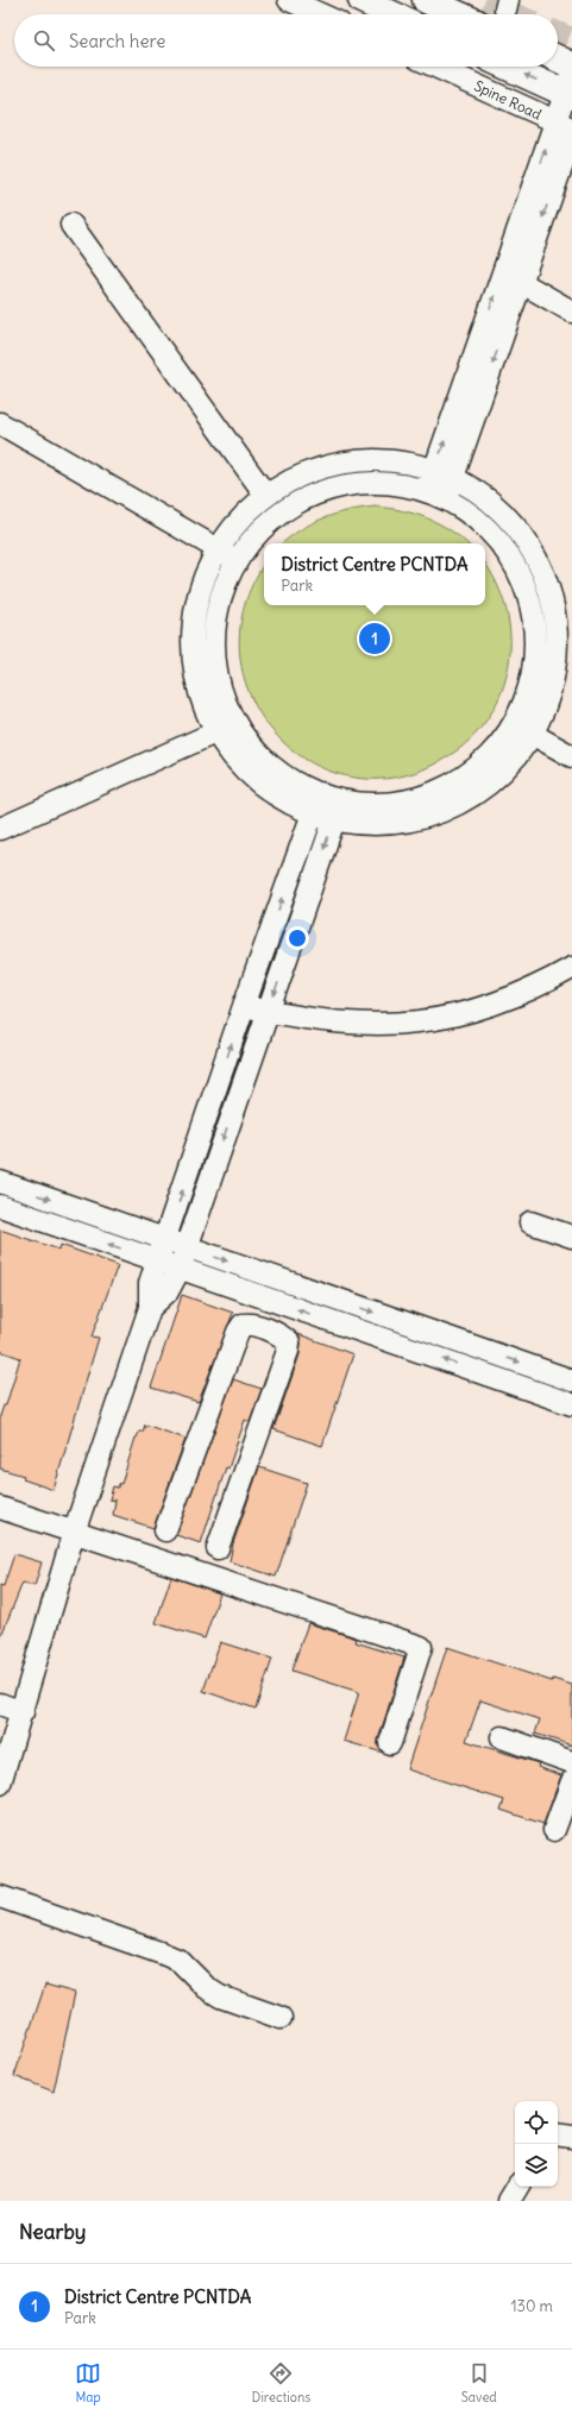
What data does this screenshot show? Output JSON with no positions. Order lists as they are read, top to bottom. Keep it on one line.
{"streets":{"main road":["Spine Road"]},"page":{"search":"Search here","popup":["District Centre PCNTDA","Park"],"pins":"1","heading":"Nearby","list":[{"mark":"1","name":"District Centre PCNTDA","note":"Park","value":"130 m"}],"nav":["Map","Directions","Saved"]}}
